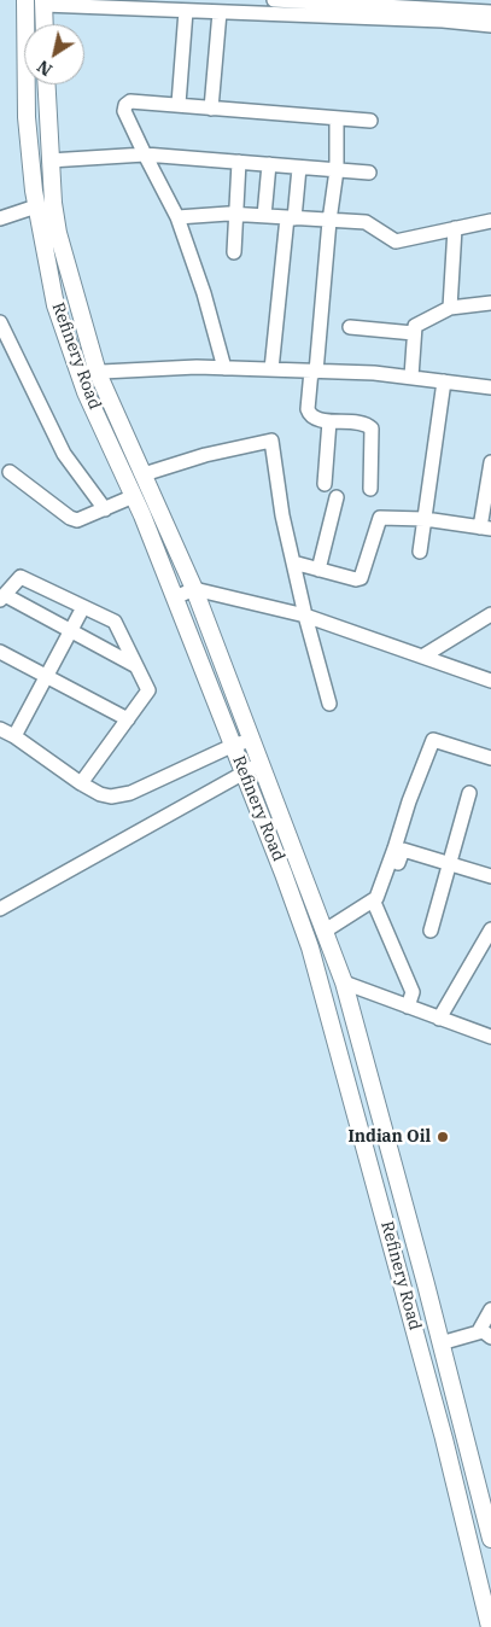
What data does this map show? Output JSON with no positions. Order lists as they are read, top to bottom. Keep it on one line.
{"streets":{"main road":["Refinery Road"]},"places":["Indian Oil"],"north":"bottom left"}
